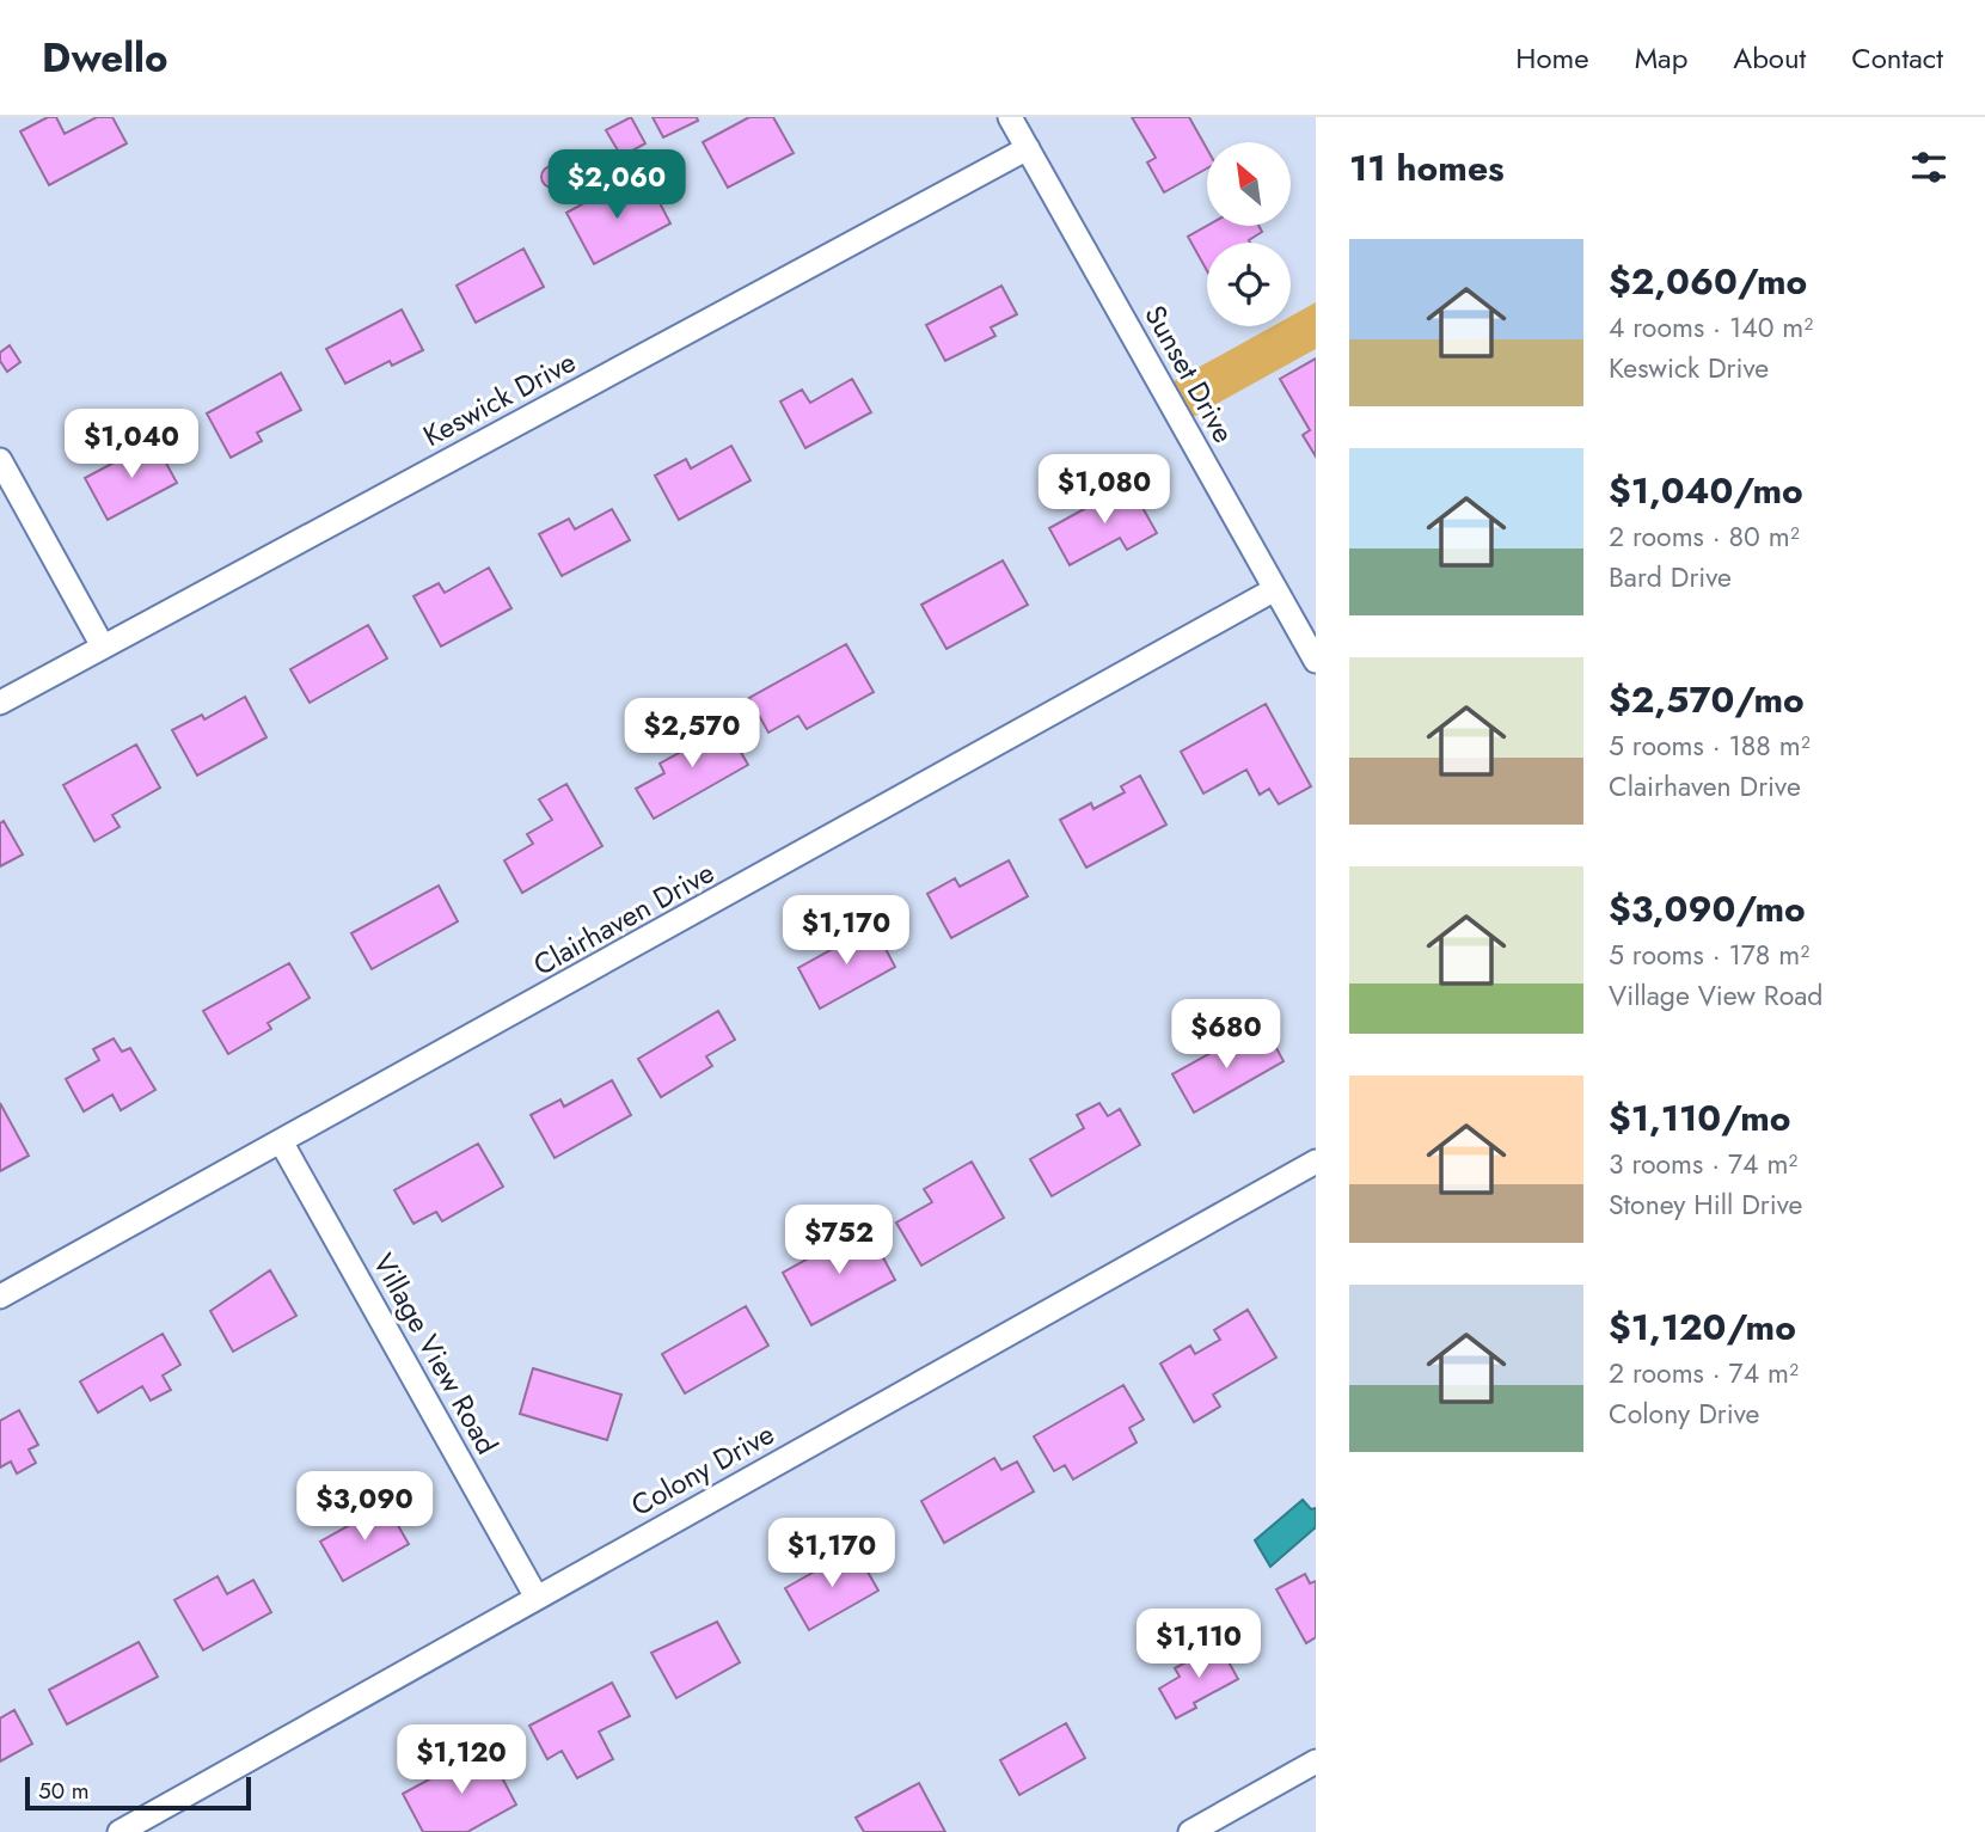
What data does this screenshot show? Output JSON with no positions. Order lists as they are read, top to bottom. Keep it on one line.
{"streets":{"street":["Sunset Drive","Keswick Drive","Clairhaven Drive","Village View Road","Colony Drive"]},"crossings":[["Sunset Drive","Keswick Drive"],["Sunset Drive","Clairhaven Drive"],["Clairhaven Drive","Village View Road"],["Village View Road","Colony Drive"]],"scale_bar":"50 m","north":"top left","page":{"header":"Dwello","nav":["Home","Map","About","Contact"],"heading":"11 homes","price":["$2,060","$1,040","$1,080","$2,570","$1,170","$680","$752","$3,090","$1,170","$1,110","$1,120"],"list":[{"name":"$2,060/mo","note":"4 rooms · 140 m² · Keswick Drive"},{"name":"$1,040/mo","note":"2 rooms · 80 m² · Bard Drive"},{"name":"$2,570/mo","note":"5 rooms · 188 m² · Clairhaven Drive"},{"name":"$3,090/mo","note":"5 rooms · 178 m² · Village View Road"},{"name":"$1,110/mo","note":"3 rooms · 74 m² · Stoney Hill Drive"},{"name":"$1,120/mo","note":"2 rooms · 74 m² · Colony Drive"}],"scale":"50 m"}}
